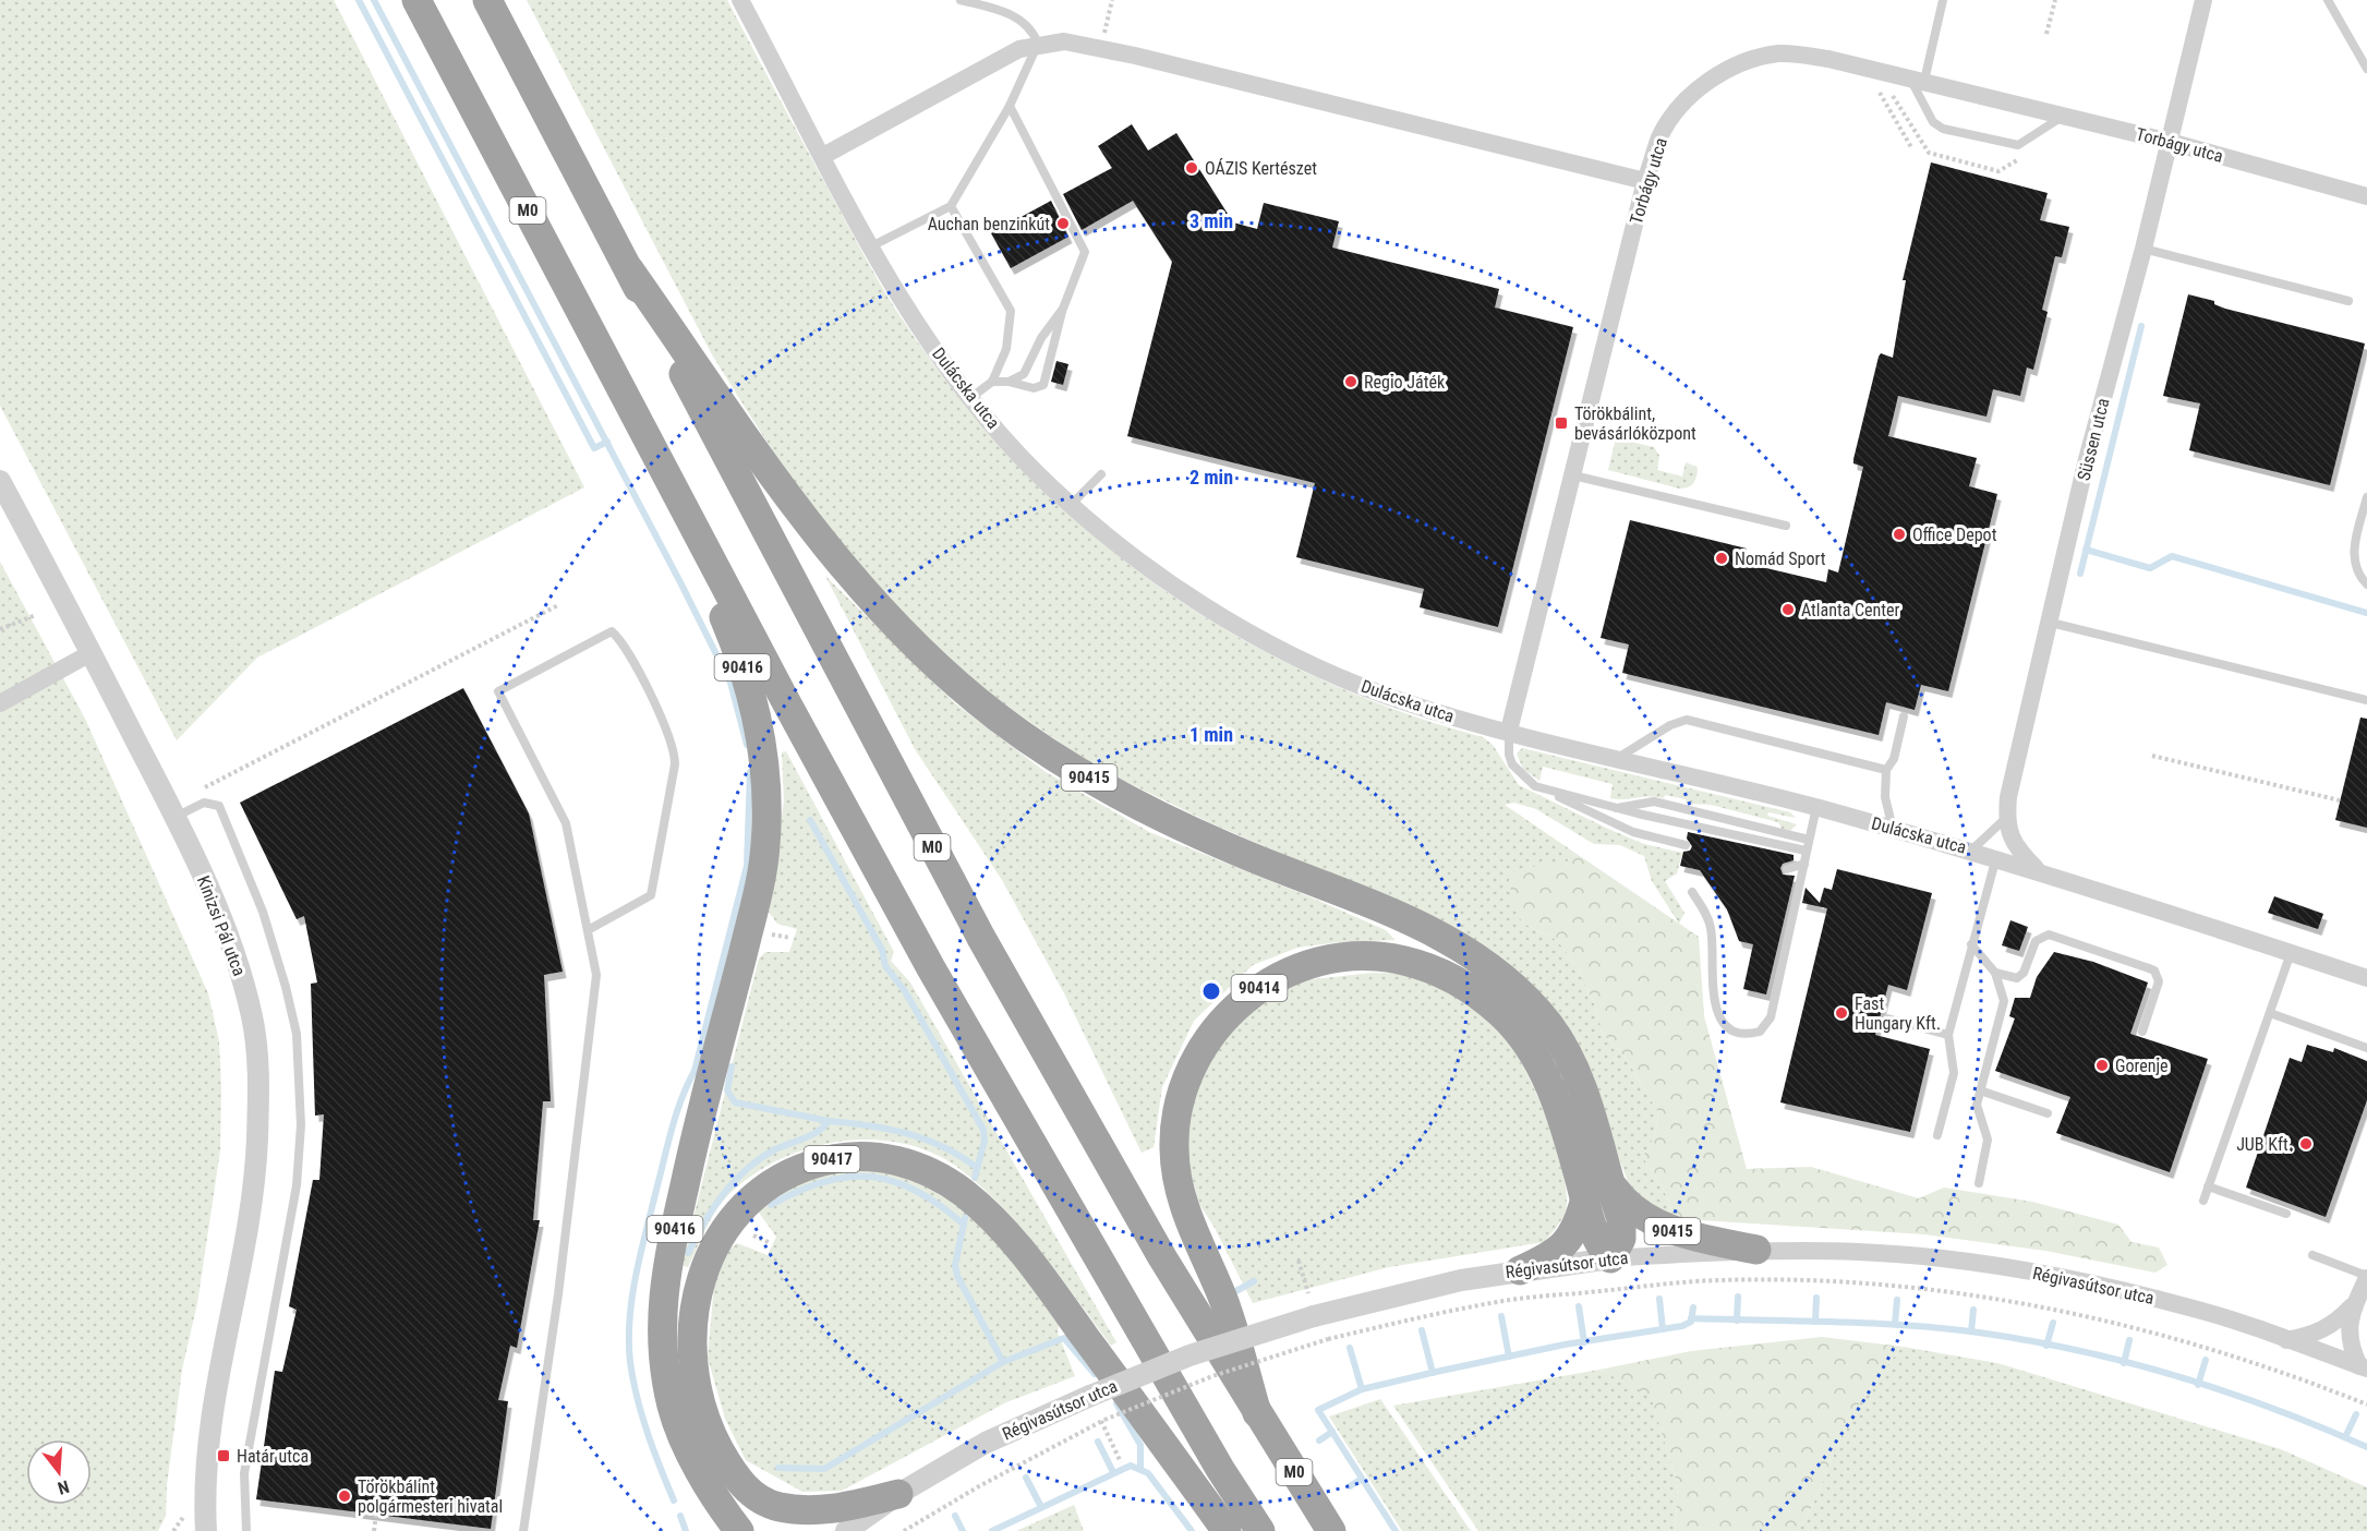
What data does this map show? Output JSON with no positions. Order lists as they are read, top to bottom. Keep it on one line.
{"streets":{"highway":["M0","90416","90415","90414","90417"],"street":["Torbágy utca","Dulácska utca","Süssen utca","Kinizsi Pál utca","Régivasútsor utca"]},"crossings":[["Torbágy utca","Dulácska utca"],["Torbágy utca","Süssen utca"],["M0","90416"],["M0","90415"],["M0","90414"],["90415","90414"],["90415","Régivasútsor utca"],["90414","Régivasútsor utca"]],"places":{"other":["OÁZIS Kertészet","Auchan benzinkút","Regio Játék","Office Depot","Nomád Sport","Atlanta Center","Fast Hungary Kft.","Gorenje","JUB Kft.","Törökbálint polgármesteri hivatal"],"transit":["Törökbálint, bevásárlóközpont","Határ utca"]},"north":"bottom","rings":["3 min","2 min","1 min"]}
